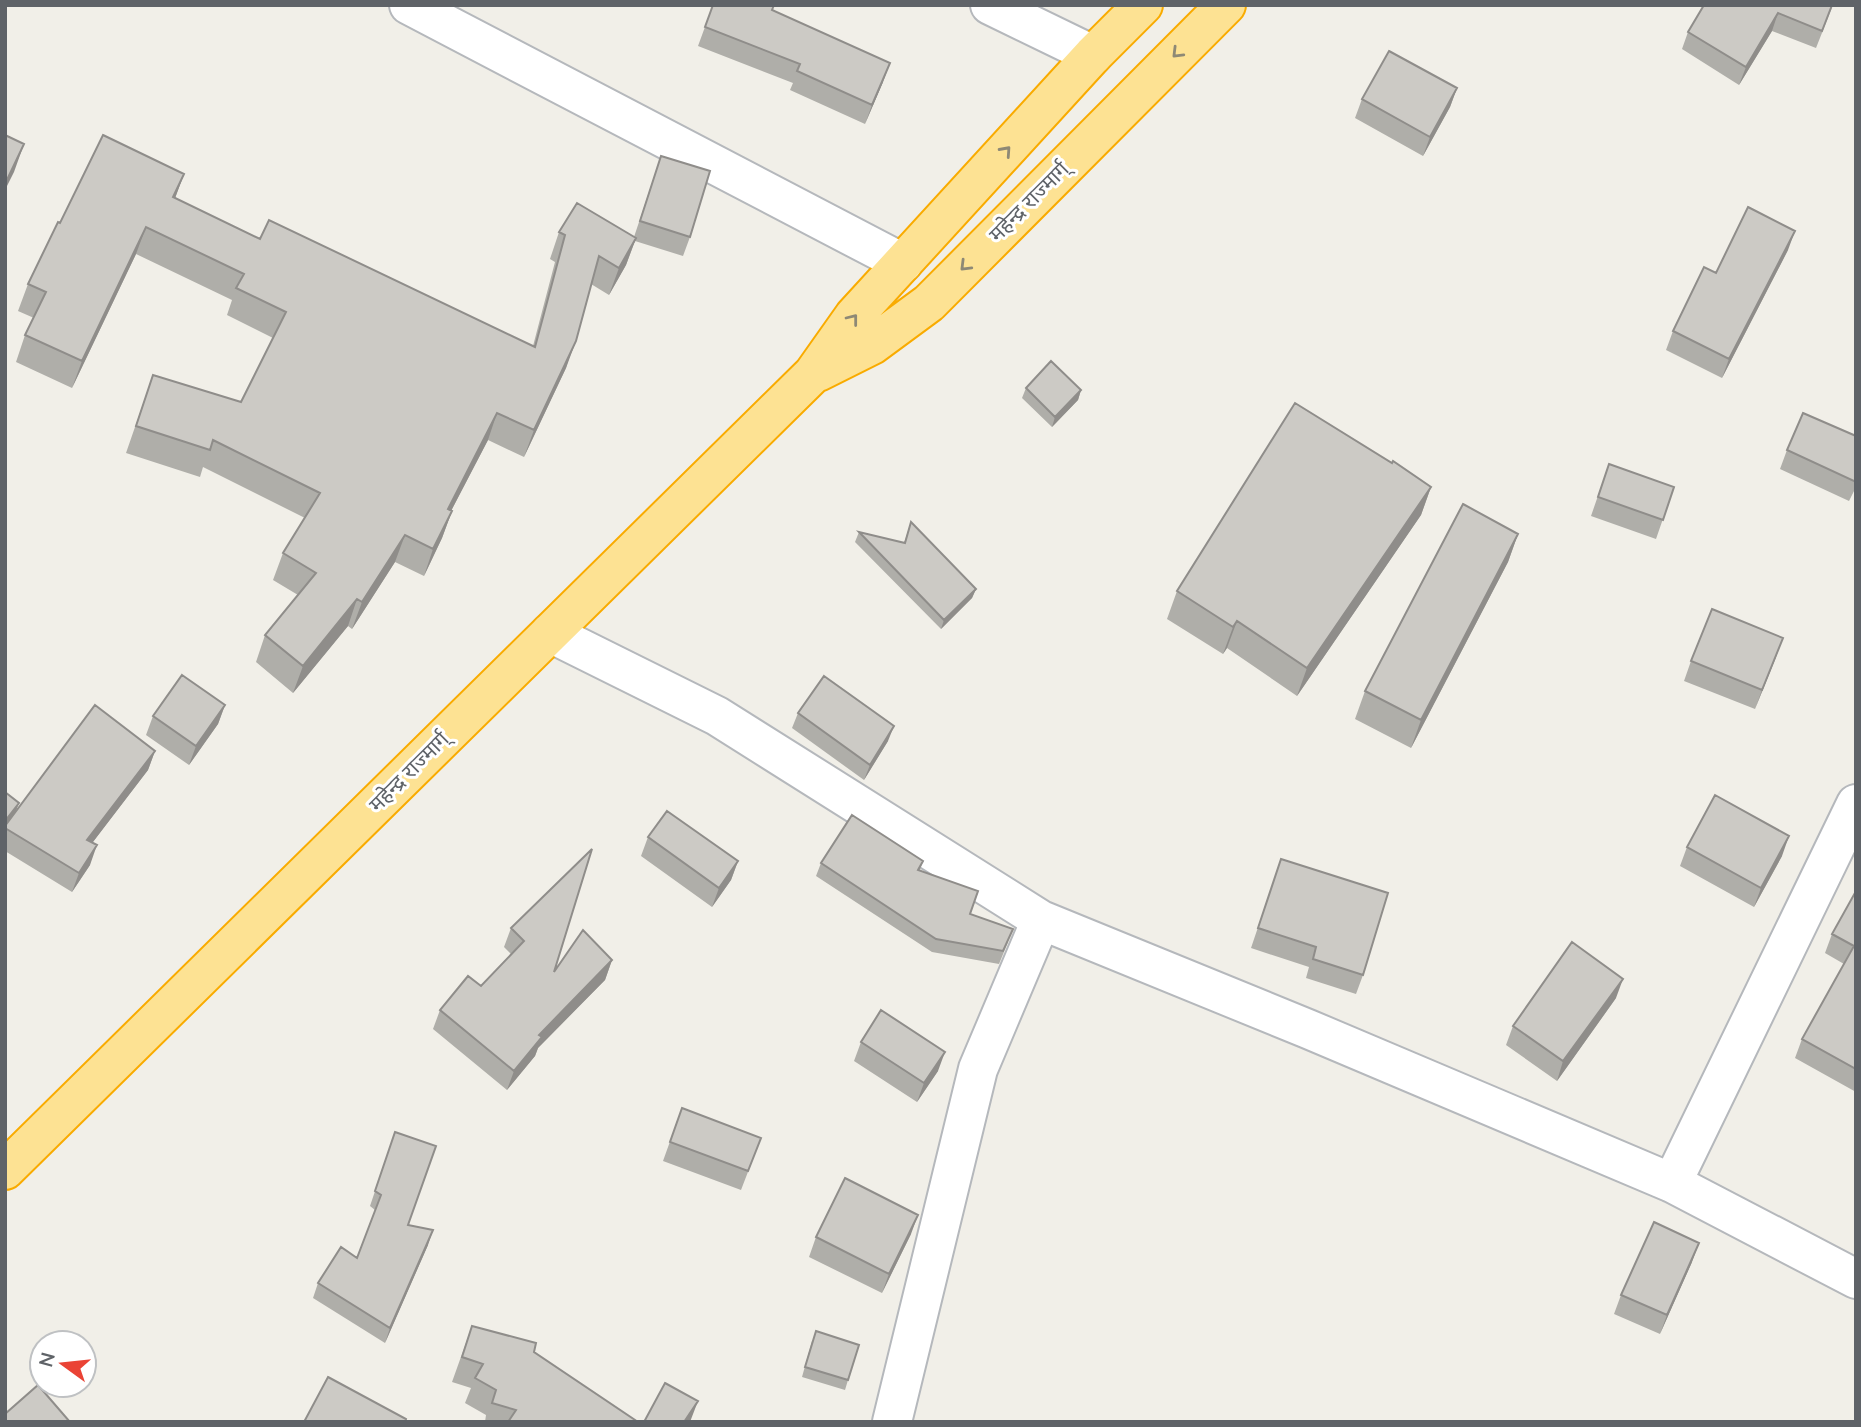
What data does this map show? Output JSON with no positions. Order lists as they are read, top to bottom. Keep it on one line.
{"streets":{"highway":["महेन्द्र राज्मार्ग्"]},"north":"left"}
